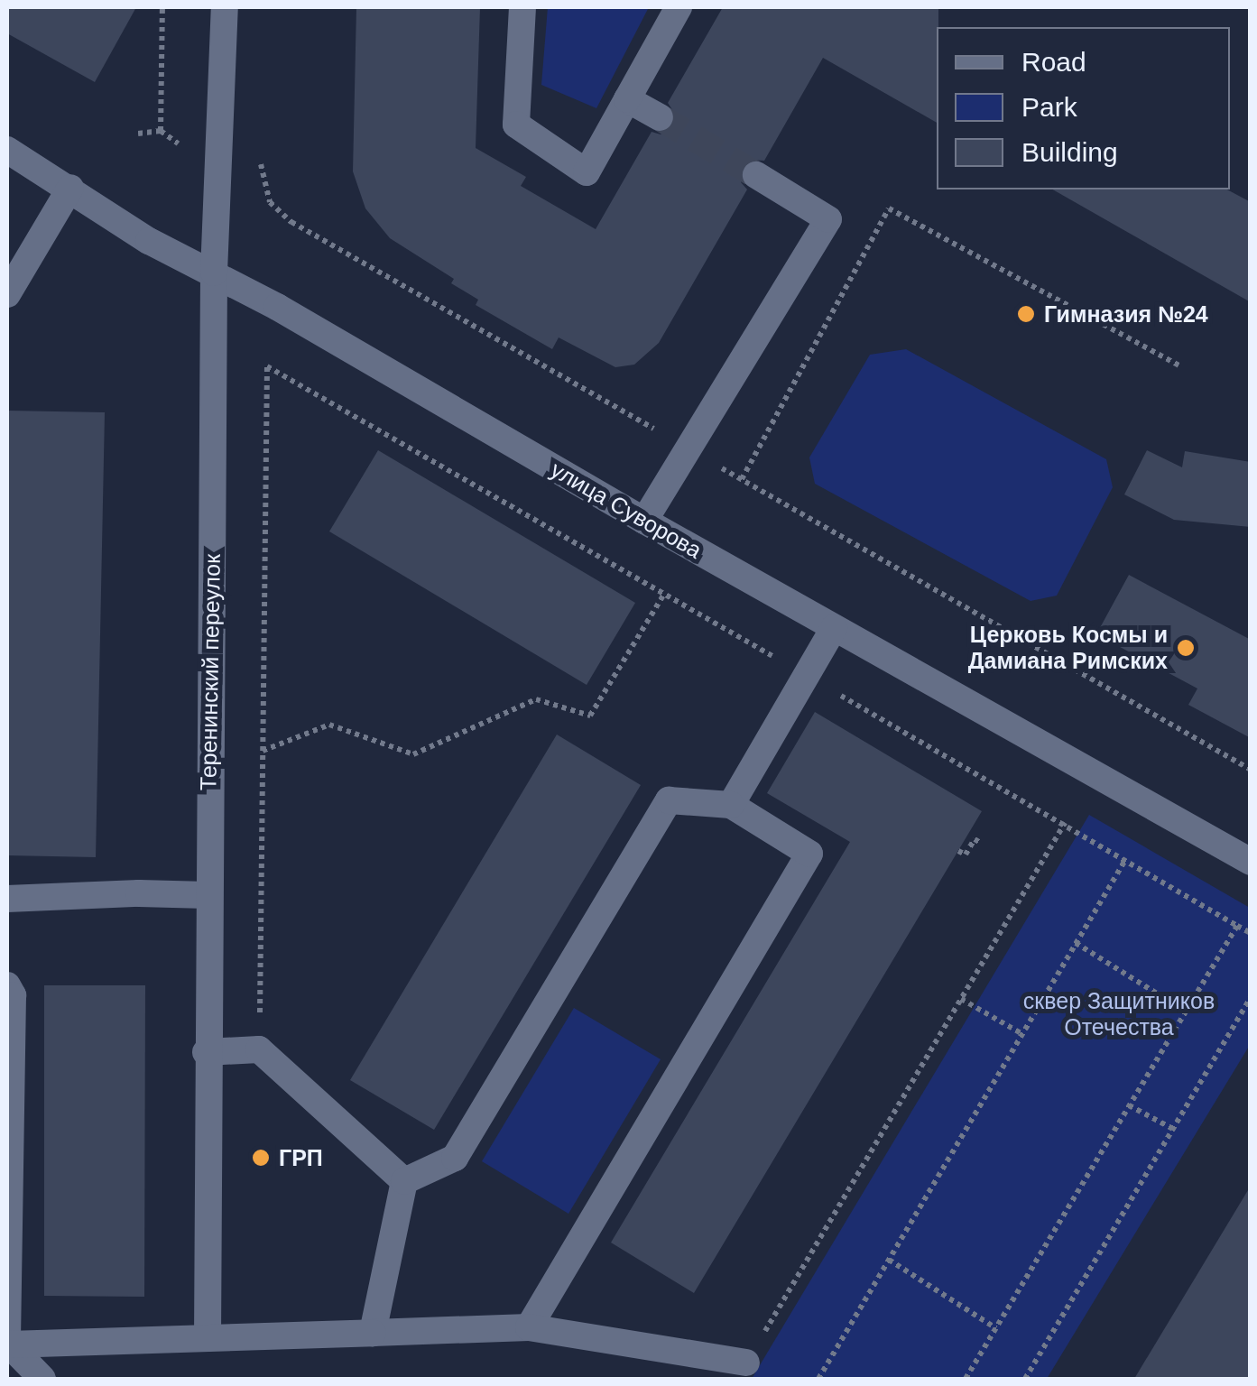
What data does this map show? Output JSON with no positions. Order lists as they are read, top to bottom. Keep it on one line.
{"streets":{"street":["улица Суворова","Теренинский переулок"]},"crossings":[["улица Суворова","Теренинский переулок"]],"parks":["сквер Защитников Отечества"],"places":["Гимназия №24","Церковь Космы и Дамиана Римских","ГРП"],"legend":["Road","Park","Building"]}
